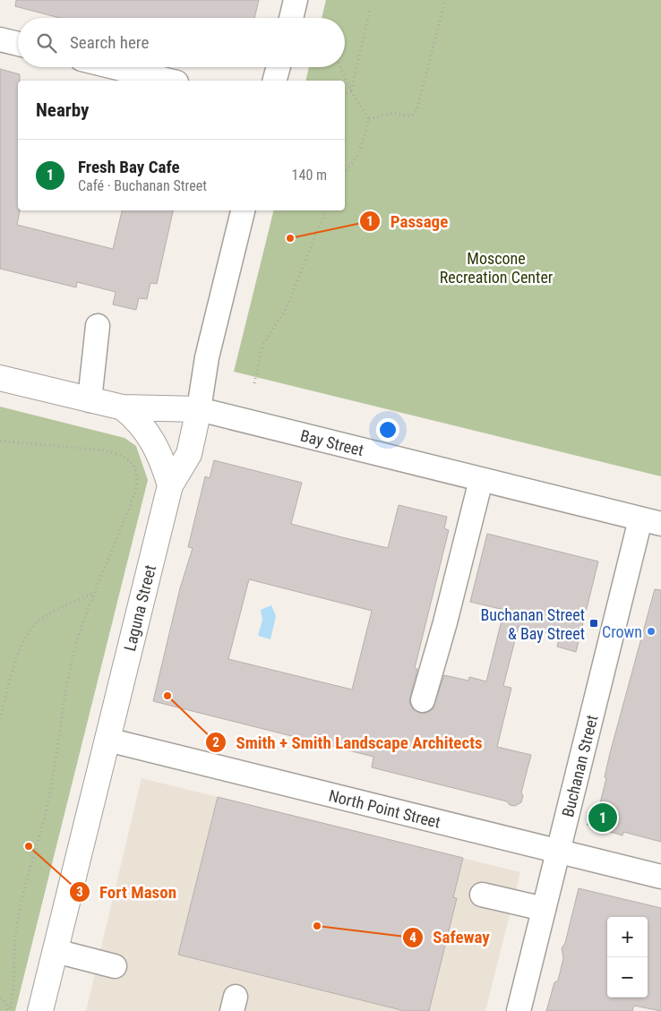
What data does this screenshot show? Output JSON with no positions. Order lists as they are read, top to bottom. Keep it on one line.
{"streets":{"main road":["Bay Street","Laguna Street"],"street":["Buchanan Street","North Point Street"]},"crossings":[["Bay Street","Laguna Street"],["Bay Street","Buchanan Street"],["Laguna Street","North Point Street"],["Buchanan Street","North Point Street"]],"parks":["Moscone Recreation Center"],"places":{"other":["Passage","Crown","Smith + Smith Landscape Architects","Fort Mason","Safeway"],"transit":["Buchanan Street & Bay Street"]},"page":{"search":"Search here","heading":"Nearby","list":[{"mark":"1","name":"Fresh Bay Cafe","note":"Café · Buchanan Street","value":"140 m"}],"pins":"1","map_buttons":["+","−"]}}
